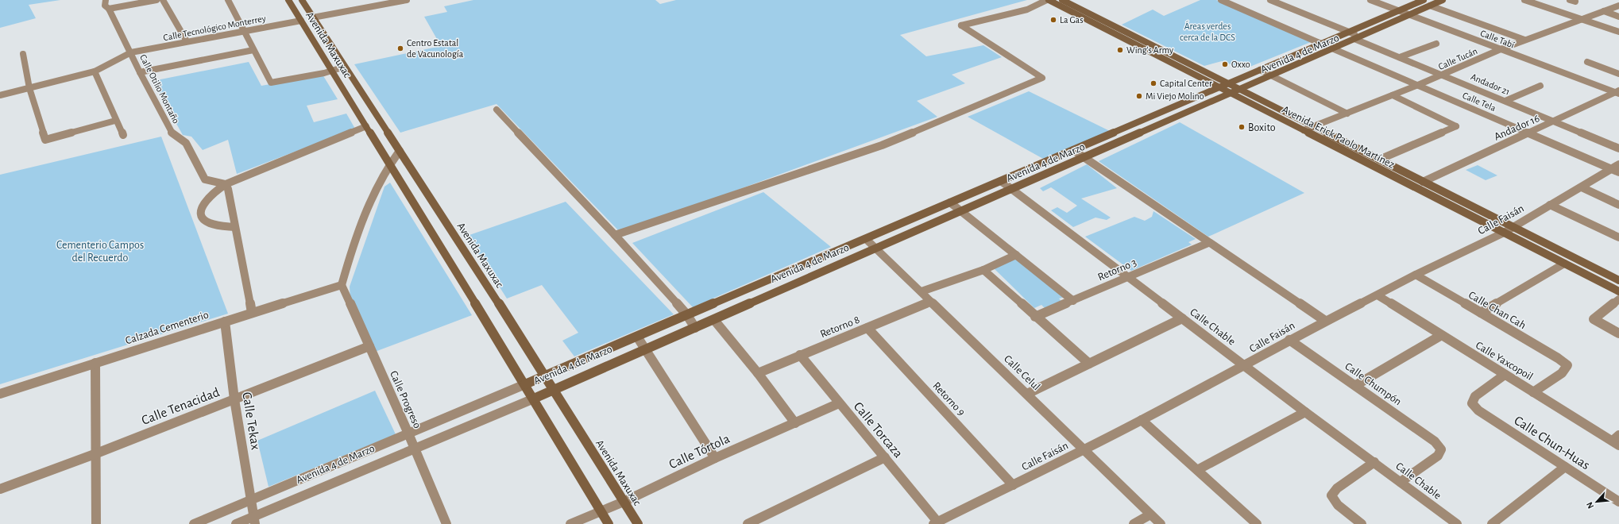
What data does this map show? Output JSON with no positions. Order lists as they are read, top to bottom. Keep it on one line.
{"streets":{"main road":["Avenida Maxuxac","Avenida 4 de Marzo","Avenida Erick Paolo Martínez"],"street":["Calle Tecnológico Monterrey","Calle Tabí","Calle Tucán","Andador 21","Calle Otilio Montaño","Calle Tela","Andador 16","Calle Faisán","Retorno 3","Calle Chan Cah","Retorno 8","Calle Chable","Calzada Cementerio","Calle Yaxcopoil","Calle Celul","Calle Chumpón","Retorno 9","Calle Progreso","Calle Tenacidad","Calle Tekax","Calle Torcaza","Calle Chun-Huas","Calle Tórtola"]},"crossings":[["Calle Tecnológico Monterrey","Avenida Maxuxac"],["Calle Tecnológico Monterrey","Calle Otilio Montaño"],["Calle Tabí","Avenida 4 de Marzo"],["Calle Tabí","Calle Tucán"],["Calle Tabí","Andador 16"],["Avenida Maxuxac","Avenida 4 de Marzo"],["Avenida Maxuxac","Calle Tórtola"],["Avenida 4 de Marzo","Andador 21"],["Avenida 4 de Marzo","Calle Tela"],["Avenida 4 de Marzo","Avenida Erick Paolo Martínez"],["Avenida 4 de Marzo","Calle Chable"],["Avenida 4 de Marzo","Calle Celul"],["Avenida 4 de Marzo","Calle Progreso"],["Avenida 4 de Marzo","Calle Tekax"],["Calle Tucán","Andador 21"],["Calle Tucán","Calle Tela"],["Calle Tucán","Avenida Erick Paolo Martínez"],["Andador 21","Andador 16"],["Calle Tela","Andador 16"],["Calle Tela","Calle Faisán"],["Andador 16","Avenida Erick Paolo Martínez"],["Avenida Erick Paolo Martínez","Calle Faisán"],["Calle Faisán","Calle Chan Cah"],["Calle Faisán","Calle Chable"],["Calle Faisán","Calle Yaxcopoil"],["Calle Faisán","Calle Celul"],["Calle Faisán","Calle Chumpón"],["Calle Faisán","Retorno 9"],["Calle Faisán","Calle Torcaza"],["Retorno 3","Calle Chable"],["Calle Chan Cah","Calle Yaxcopoil"],["Retorno 8","Calle Celul"],["Retorno 8","Retorno 9"],["Retorno 8","Calle Torcaza"],["Calle Chable","Calle Chumpón"],["Calzada Cementerio","Calle Progreso"],["Calzada Cementerio","Calle Tekax"],["Calle Yaxcopoil","Calle Chun-Huas"],["Calle Progreso","Calle Tenacidad"],["Calle Tenacidad","Calle Tekax"],["Calle Torcaza","Calle Tórtola"]],"parks":["Áreas verdes cerca de la DCS","Cementerio Campos del Recuerdo"],"places":["La Gas","Centro Estatal de Vacunología","Wing's Army","Oxxo","Capital Center","Mi Viejo Molino","Boxito"],"north":"bottom left"}
